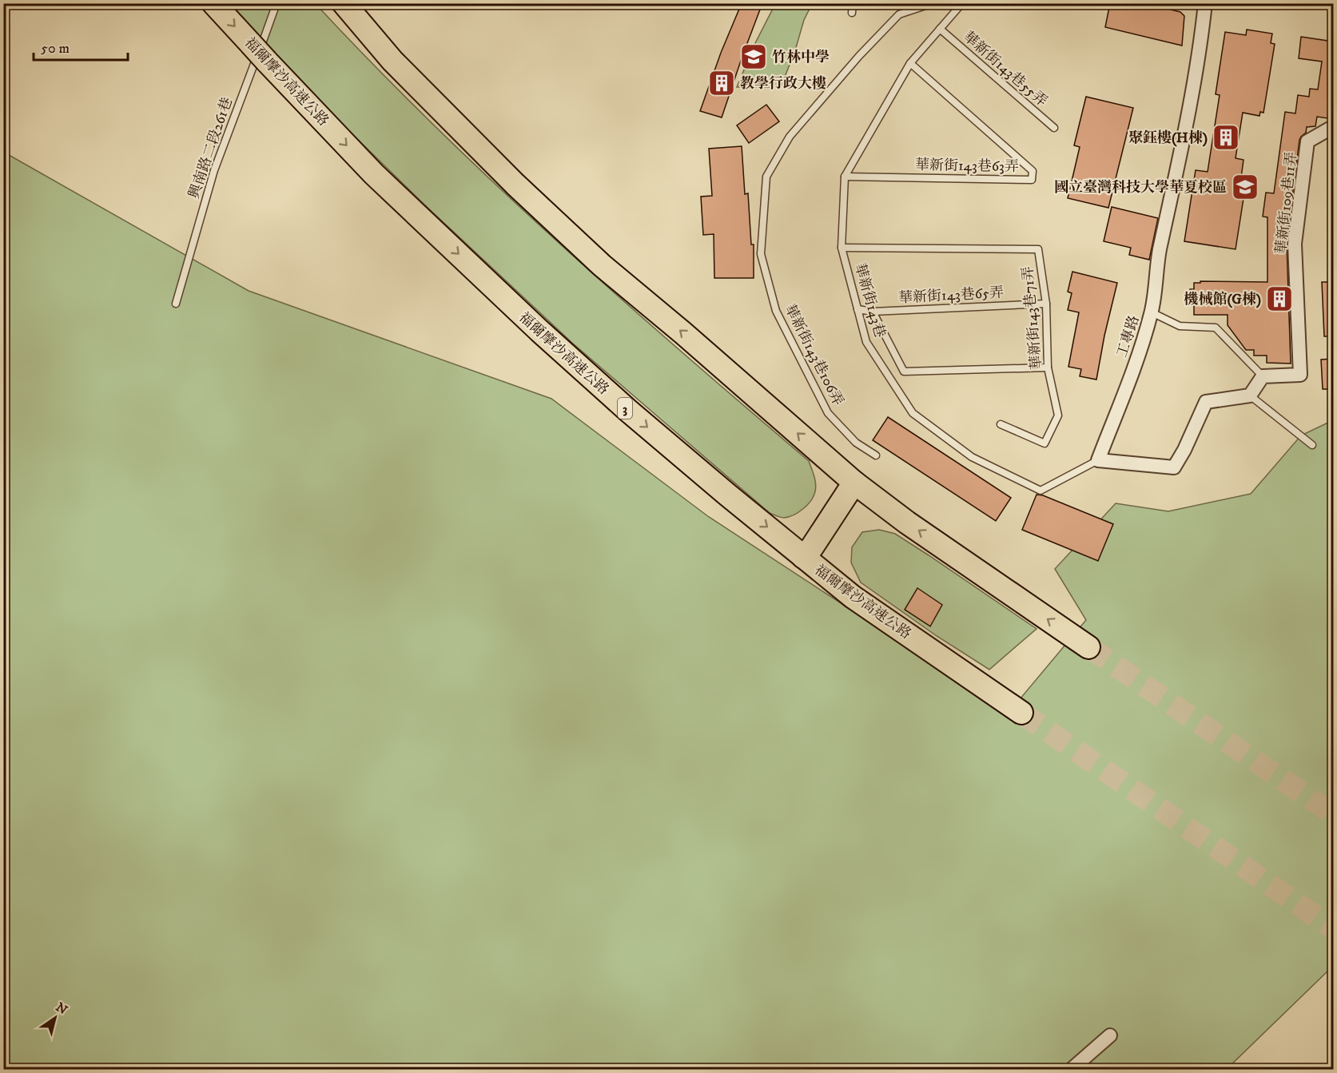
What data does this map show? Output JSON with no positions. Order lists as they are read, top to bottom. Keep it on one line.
{"streets":{"highway":["福爾摩沙高速公路","3"],"street":["華新街109巷11弄","工專路"],"lane":["華新街143巷55弄","興南路二段261巷","華新街143巷63弄","華新街143巷65弄","華新街143巷","華新街143巷71弄","華新街143巷106弄"]},"crossings":[["華新街143巷55弄","華新街143巷"],["華新街143巷63弄","華新街143巷"],["華新街143巷65弄","華新街143巷"],["華新街143巷65弄","華新街143巷71弄"],["華新街143巷","華新街143巷71弄"],["華新街143巷","工專路"]],"places":{"school or university":["竹林中學","國立臺灣科技大學華夏校區"],"building":["教學行政大樓","聚鈺樓(H棟)","機械館(G棟)"]},"scale_bar":"50 m","north":"top right"}
